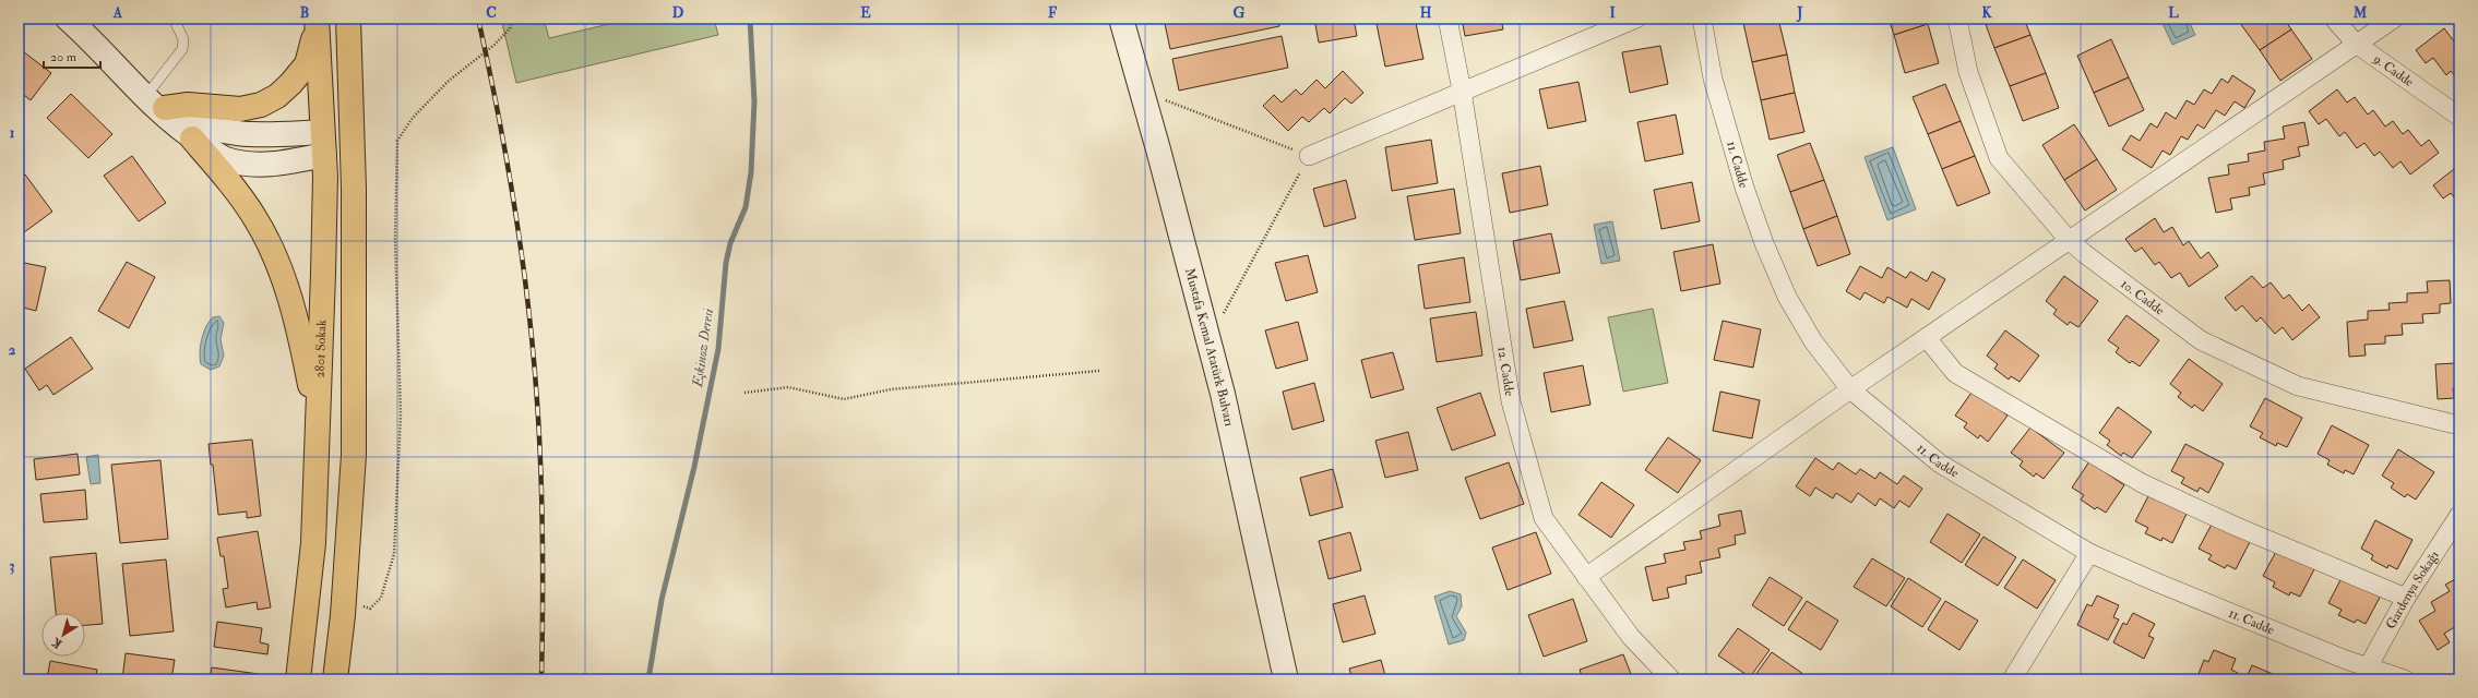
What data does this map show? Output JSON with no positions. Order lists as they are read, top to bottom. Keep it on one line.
{"streets":{"main road":["2801 Sokak"],"street":["9. Cadde","11. Cadde","10. Cadde","Mustafa Kemal Atatürk Bulvarı","12. Cadde","Gardenya Sokağı"]},"crossings":[["11. Cadde","Gardenya Sokağı"]],"water":["Eşkinoz Deresi"],"scale_bar":"20 m","north":"bottom left","grid":{"columns":["A","B","C","D","E","F","G","H","I","J","K","L","M"],"rows":["1","2","3"]}}
